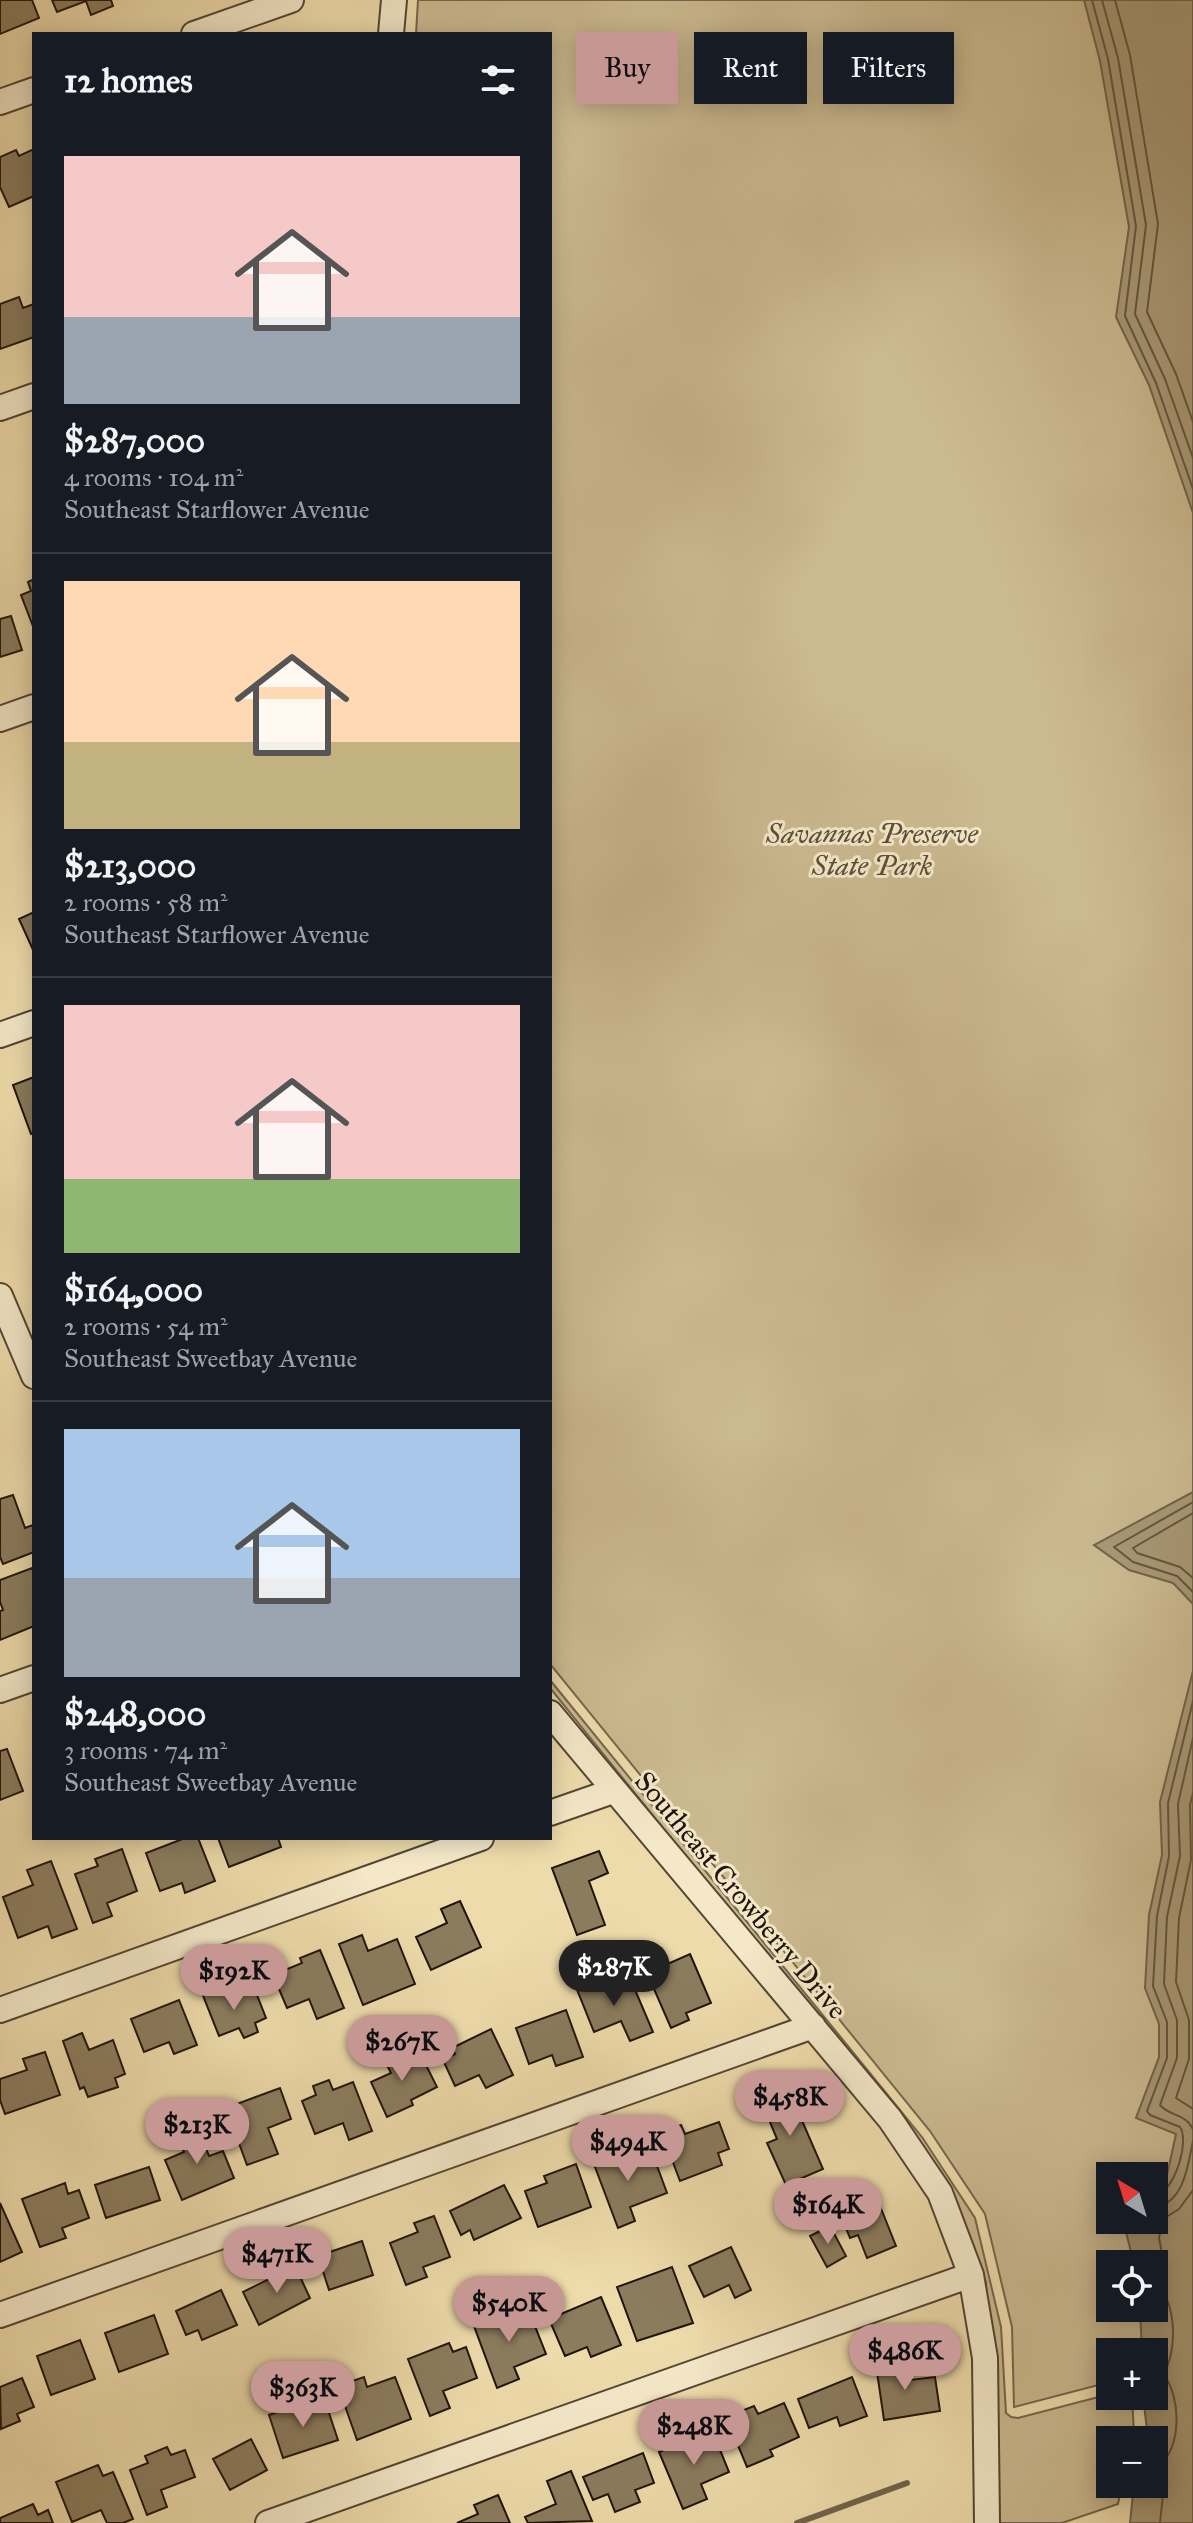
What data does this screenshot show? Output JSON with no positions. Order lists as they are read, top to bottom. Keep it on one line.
{"streets":{"street":["Southeast Crowberry Drive"]},"parks":["Savannas Preserve State Park"],"north":"top left","page":{"chip":["Buy","Rent","Filters"],"heading":"12 homes","list":[{"name":"$287,000","note":"4 rooms · 104 m² · Southeast Starflower Avenue"},{"name":"$213,000","note":"2 rooms · 58 m² · Southeast Starflower Avenue"},{"name":"$164,000","note":"2 rooms · 54 m² · Southeast Sweetbay Avenue"},{"name":"$248,000","note":"3 rooms · 74 m² · Southeast Sweetbay Avenue"}],"price":["$287K","$192K","$267K","$458K","$213K","$494K","$164K","$471K","$540K","$486K","$363K","$248K"],"map_buttons":["+","−"]}}
